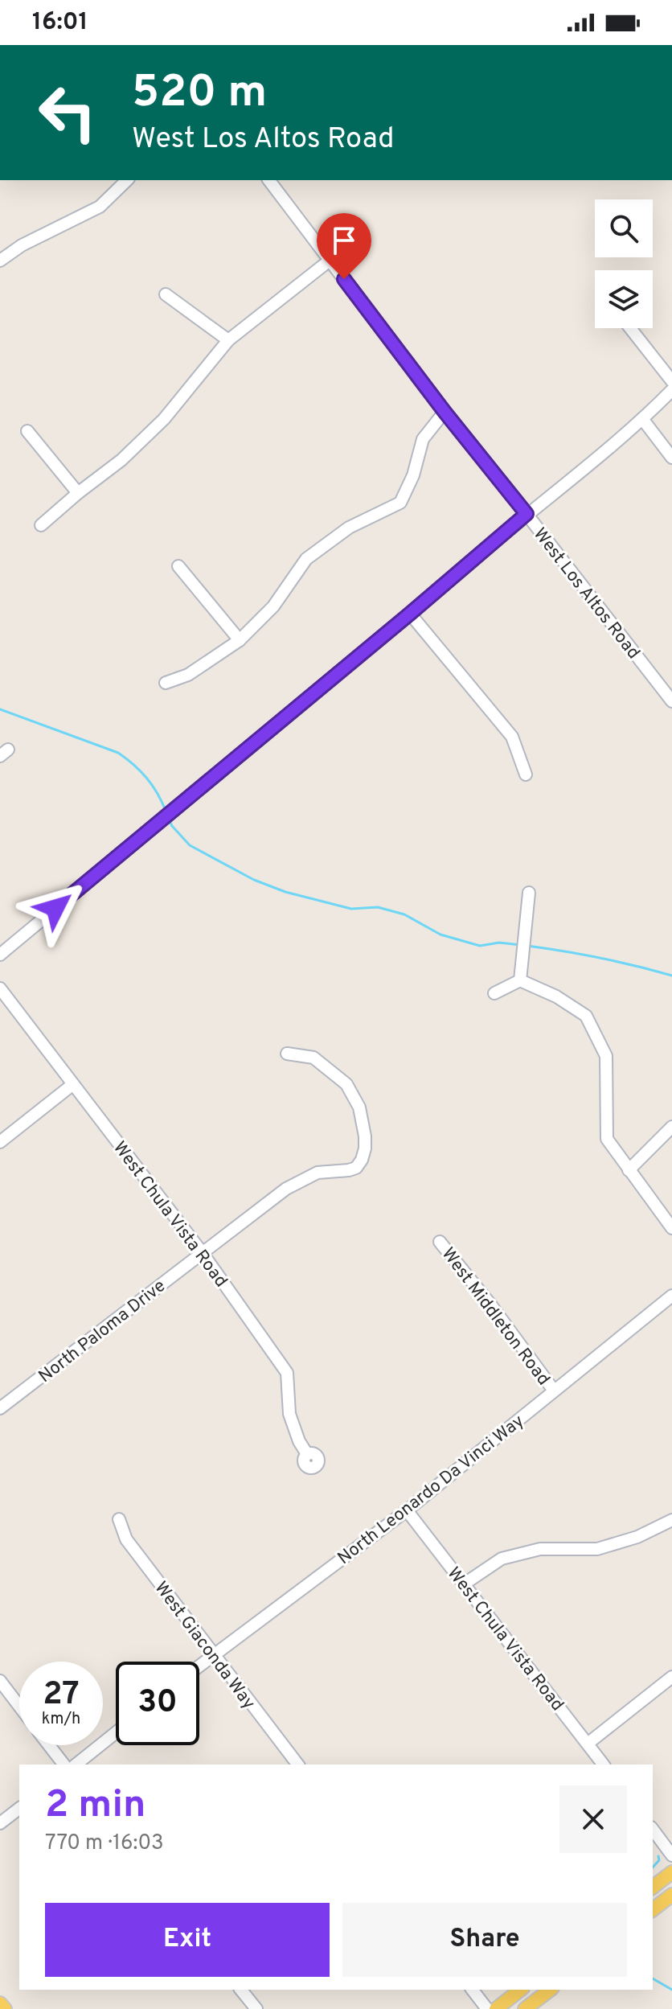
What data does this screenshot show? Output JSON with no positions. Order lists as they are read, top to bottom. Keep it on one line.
{"streets":{"street":["West Los Altos Road","West Chula Vista Road","West Middleton Road","North Paloma Drive","North Leonardo Da Vinci Way","West Giaconda Way"]},"crossings":[["West Chula Vista Road","North Paloma Drive"],["West Chula Vista Road","North Leonardo Da Vinci Way"],["West Middleton Road","North Leonardo Da Vinci Way"],["North Leonardo Da Vinci Way","West Giaconda Way"]],"page":{"status":"16:01","turn":["520 m","West Los Altos Road"],"speed":"27 km/h","limit":"30","heading":["2 min","770 m · 16:03"],"buttons":["Exit","Share"]}}
